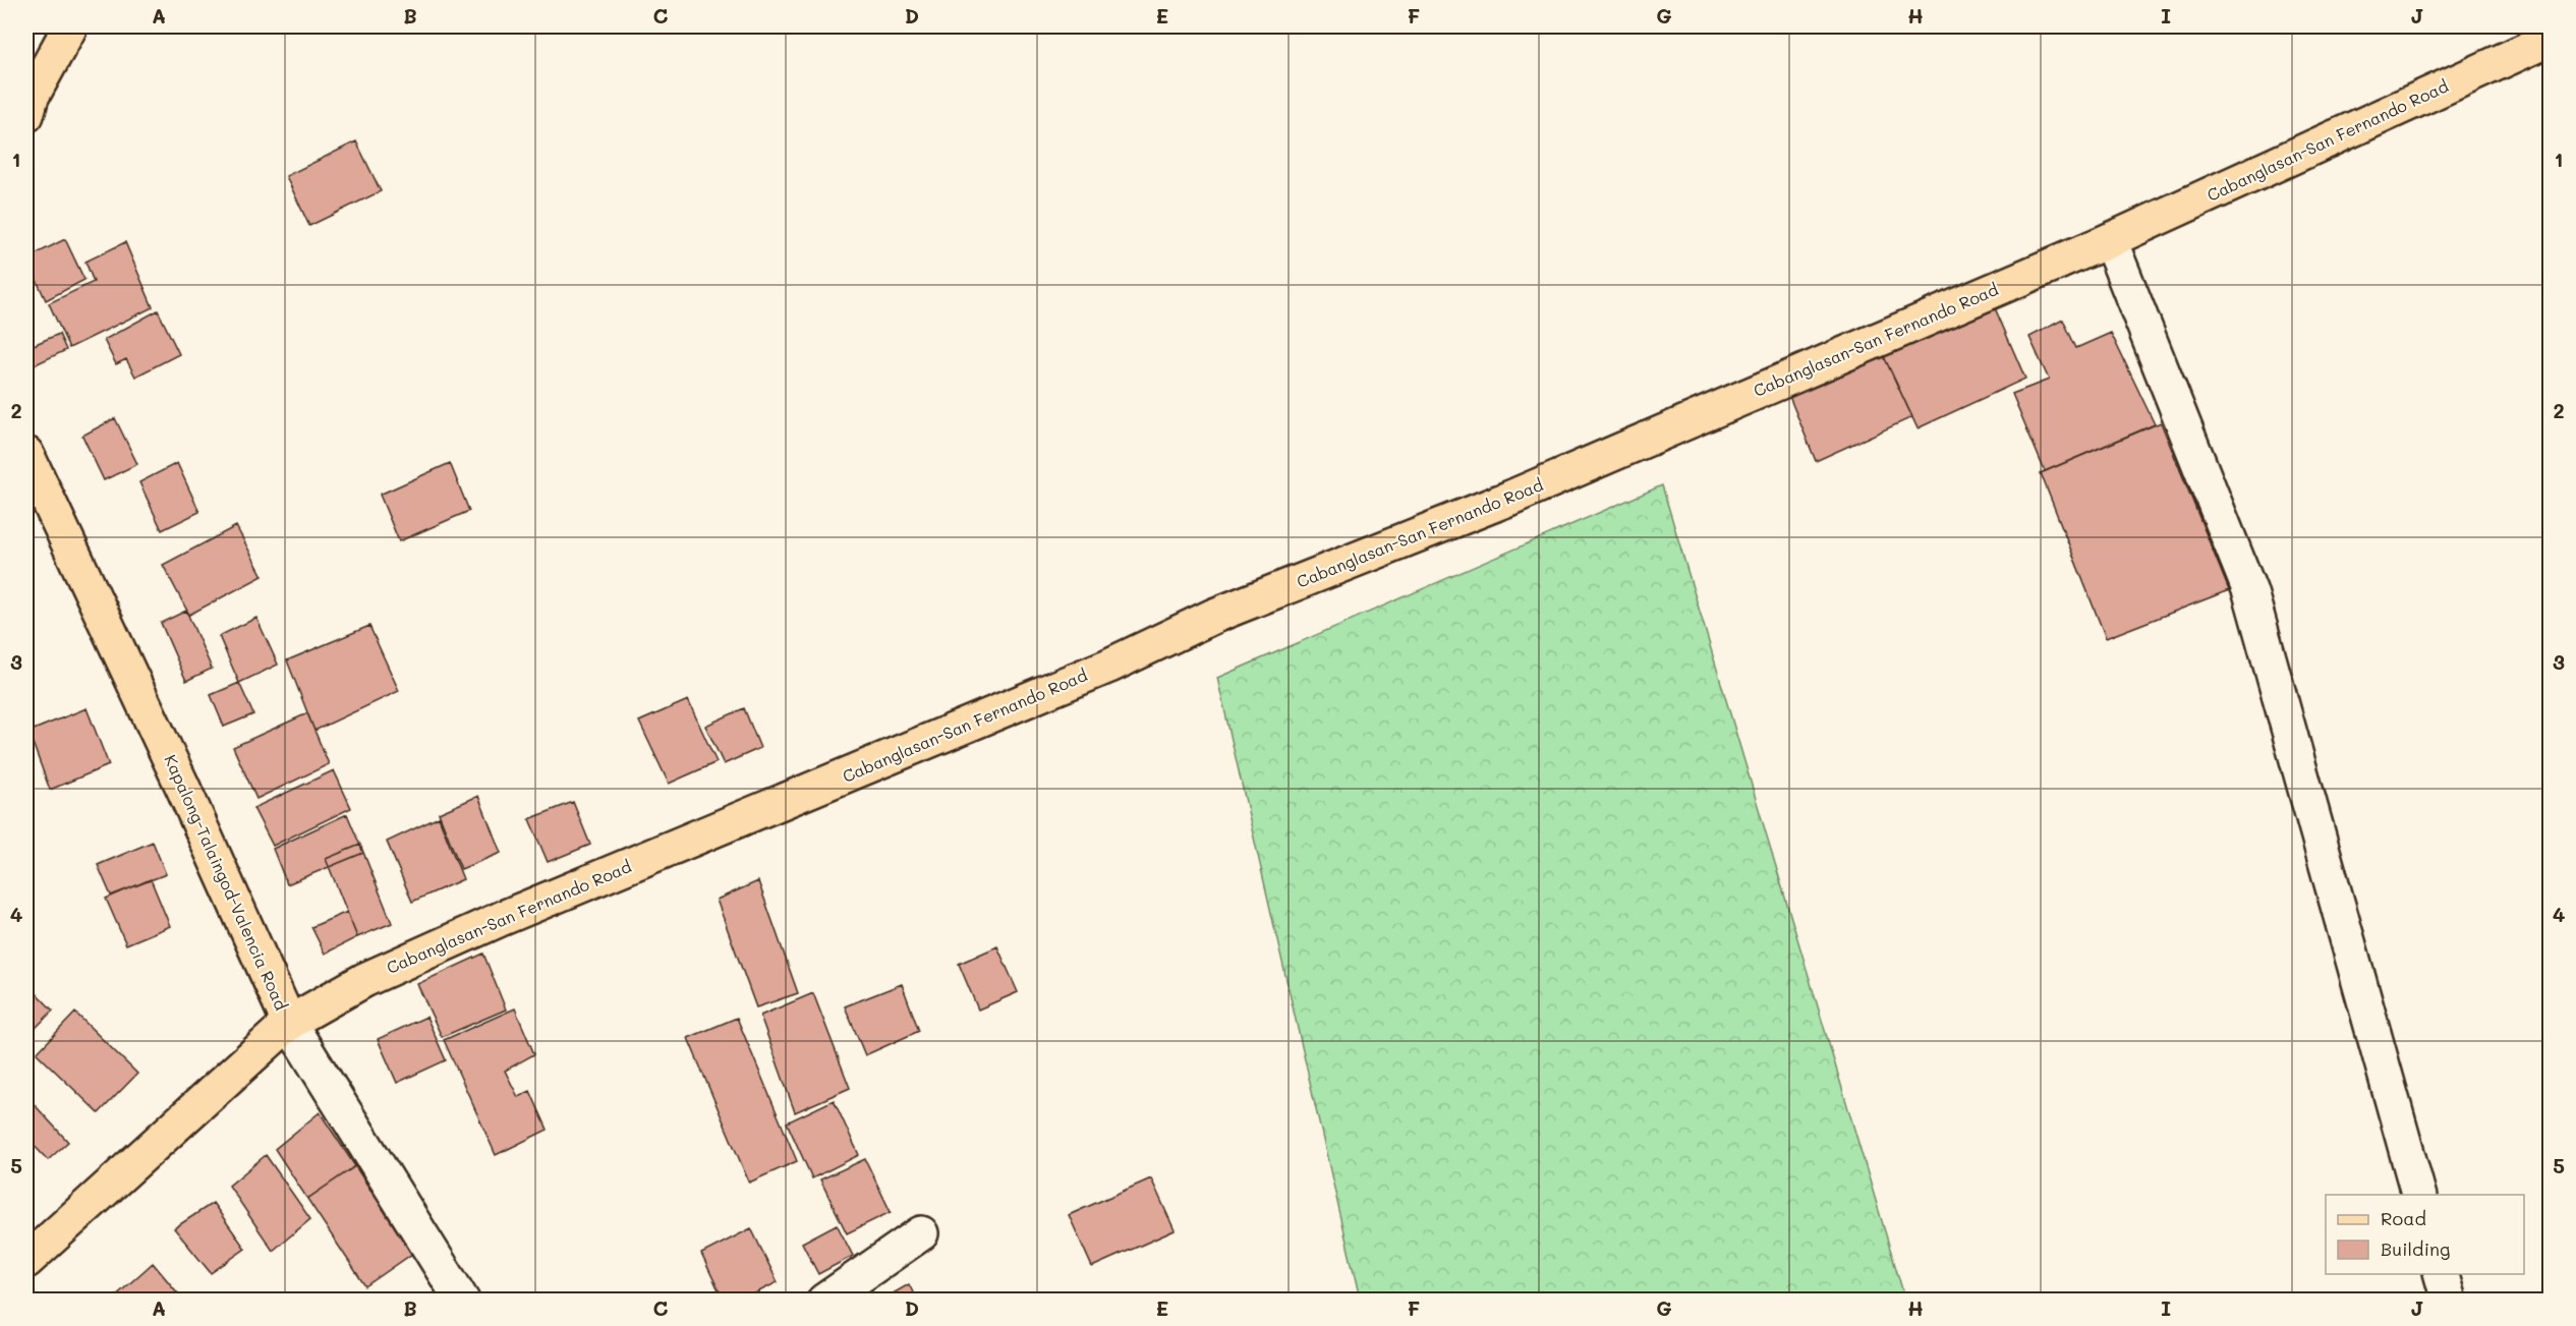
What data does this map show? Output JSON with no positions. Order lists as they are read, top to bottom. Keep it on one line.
{"streets":{"main road":["Cabanglasan-San Fernando Road","Kapalong-Talaingod-Valencia Road"]},"crossings":[["Cabanglasan-San Fernando Road","Kapalong-Talaingod-Valencia Road"]],"legend":["Road","Building"],"grid":{"columns":["A","B","C","D","E","F","G","H","I","J"],"rows":["1","2","3","4","5"]}}
